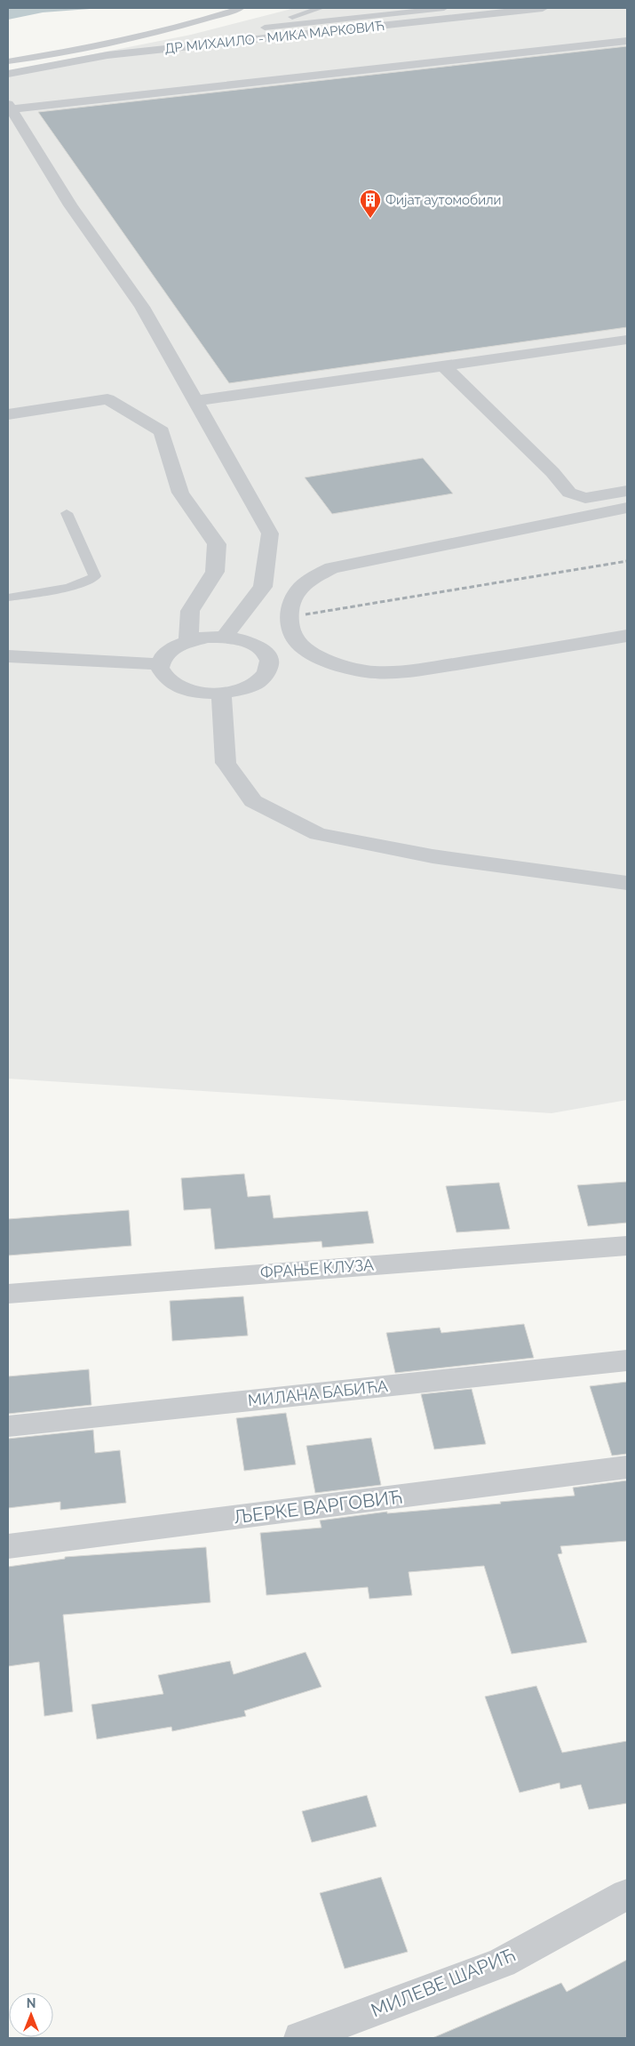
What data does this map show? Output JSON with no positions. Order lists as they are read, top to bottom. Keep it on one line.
{"streets":{"street":["ДР МИХАИЛО - МИКА МАРКОВИЋ","ФРАЊЕ КЛУЗА","МИЛАНА БАБИЋА","ЉЕРКЕ ВАРГОВИЋ","МИЛЕВЕ ШАРИЋ"]},"places":{"building":["Фијат аутомобили"]},"north":"top"}
